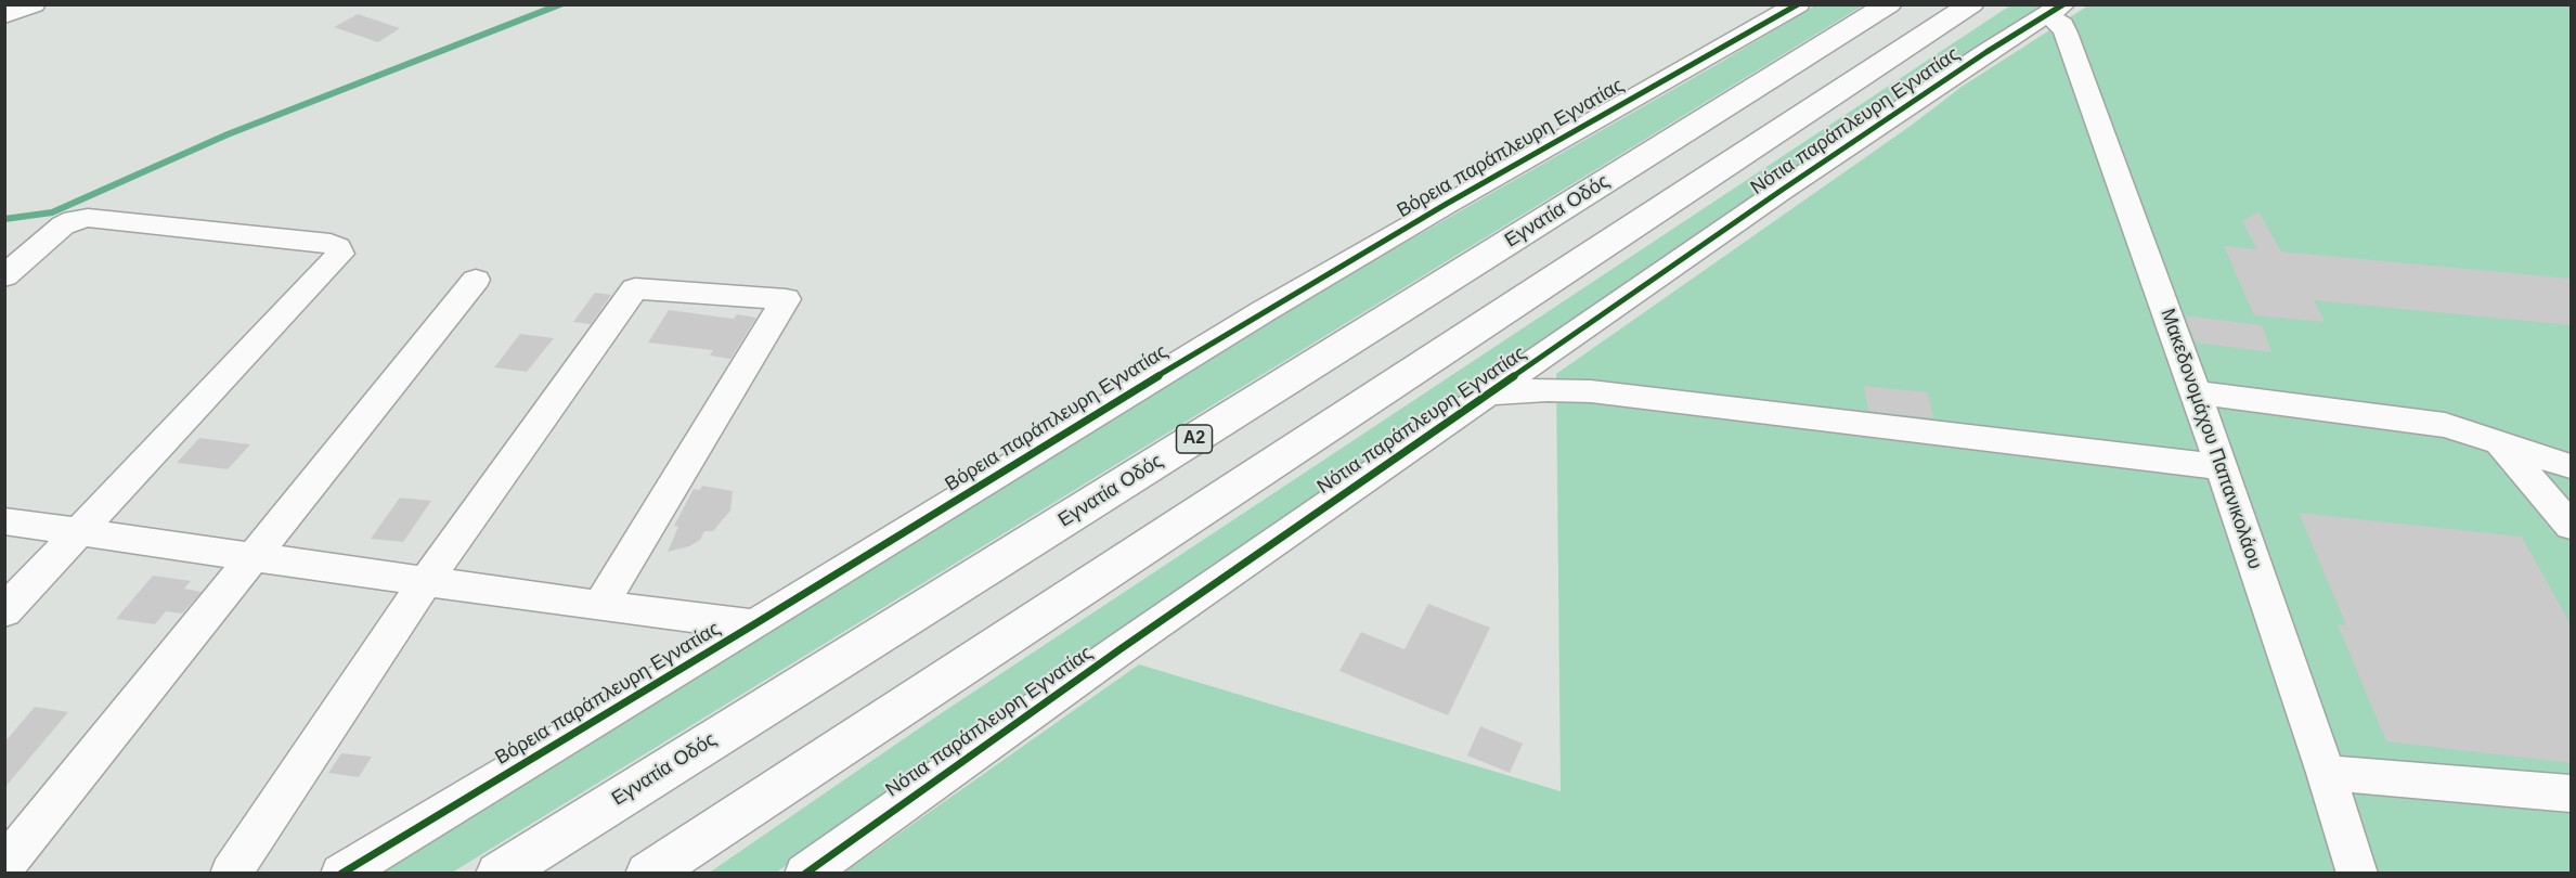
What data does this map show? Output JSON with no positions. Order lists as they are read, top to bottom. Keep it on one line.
{"streets":{"highway":["Εγνατία Οδός","Α2"],"street":["Νότια παράπλευρη Εγνατίας","Βόρεια παράπλευρη Εγνατίας","Μακεδονομάχου Παπανικολάου"]},"crossings":[["Νότια παράπλευρη Εγνατίας","Μακεδονομάχου Παπανικολάου"]]}
